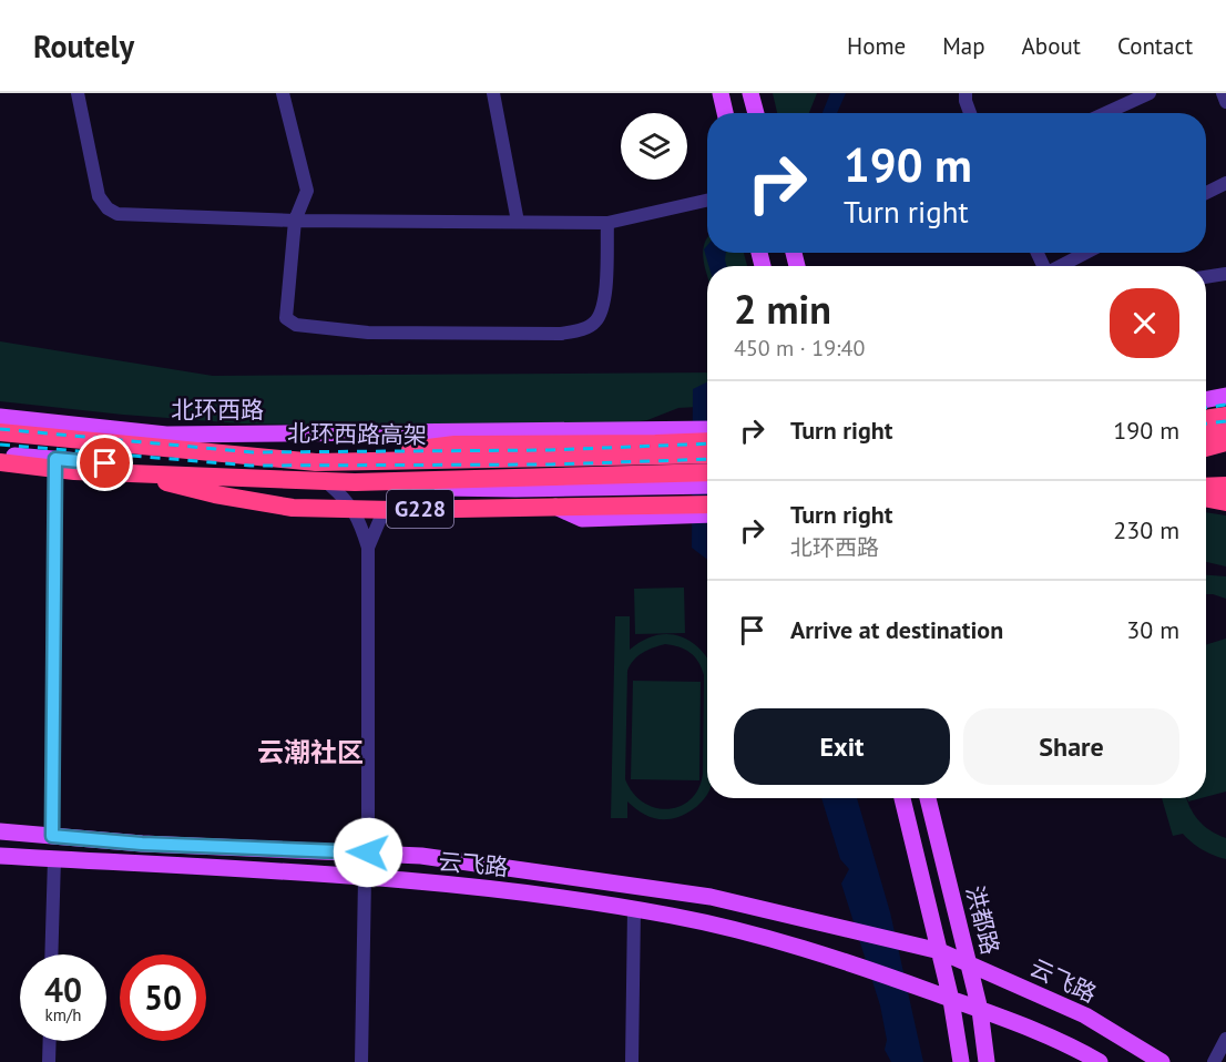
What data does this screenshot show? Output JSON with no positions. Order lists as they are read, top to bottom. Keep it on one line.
{"streets":{"highway":["北环西路高架","G228"],"main road":["北环西路","云飞路","洪都路"]},"crossings":[["北环西路高架","G228"],["云飞路","洪都路"]],"districts":["云潮社区"],"page":{"header":"Routely","nav":["Home","Map","About","Contact"],"turn":["190 m","Turn right"],"heading":["2 min","450 m · 19:40"],"list":[{"name":"Turn right","value":"190 m"},{"name":"Turn right","note":"北环西路","value":"230 m"},{"name":"Arrive at destination","value":"30 m"}],"buttons":["Exit","Share"],"speed":"40 km/h","limit":"50"}}
